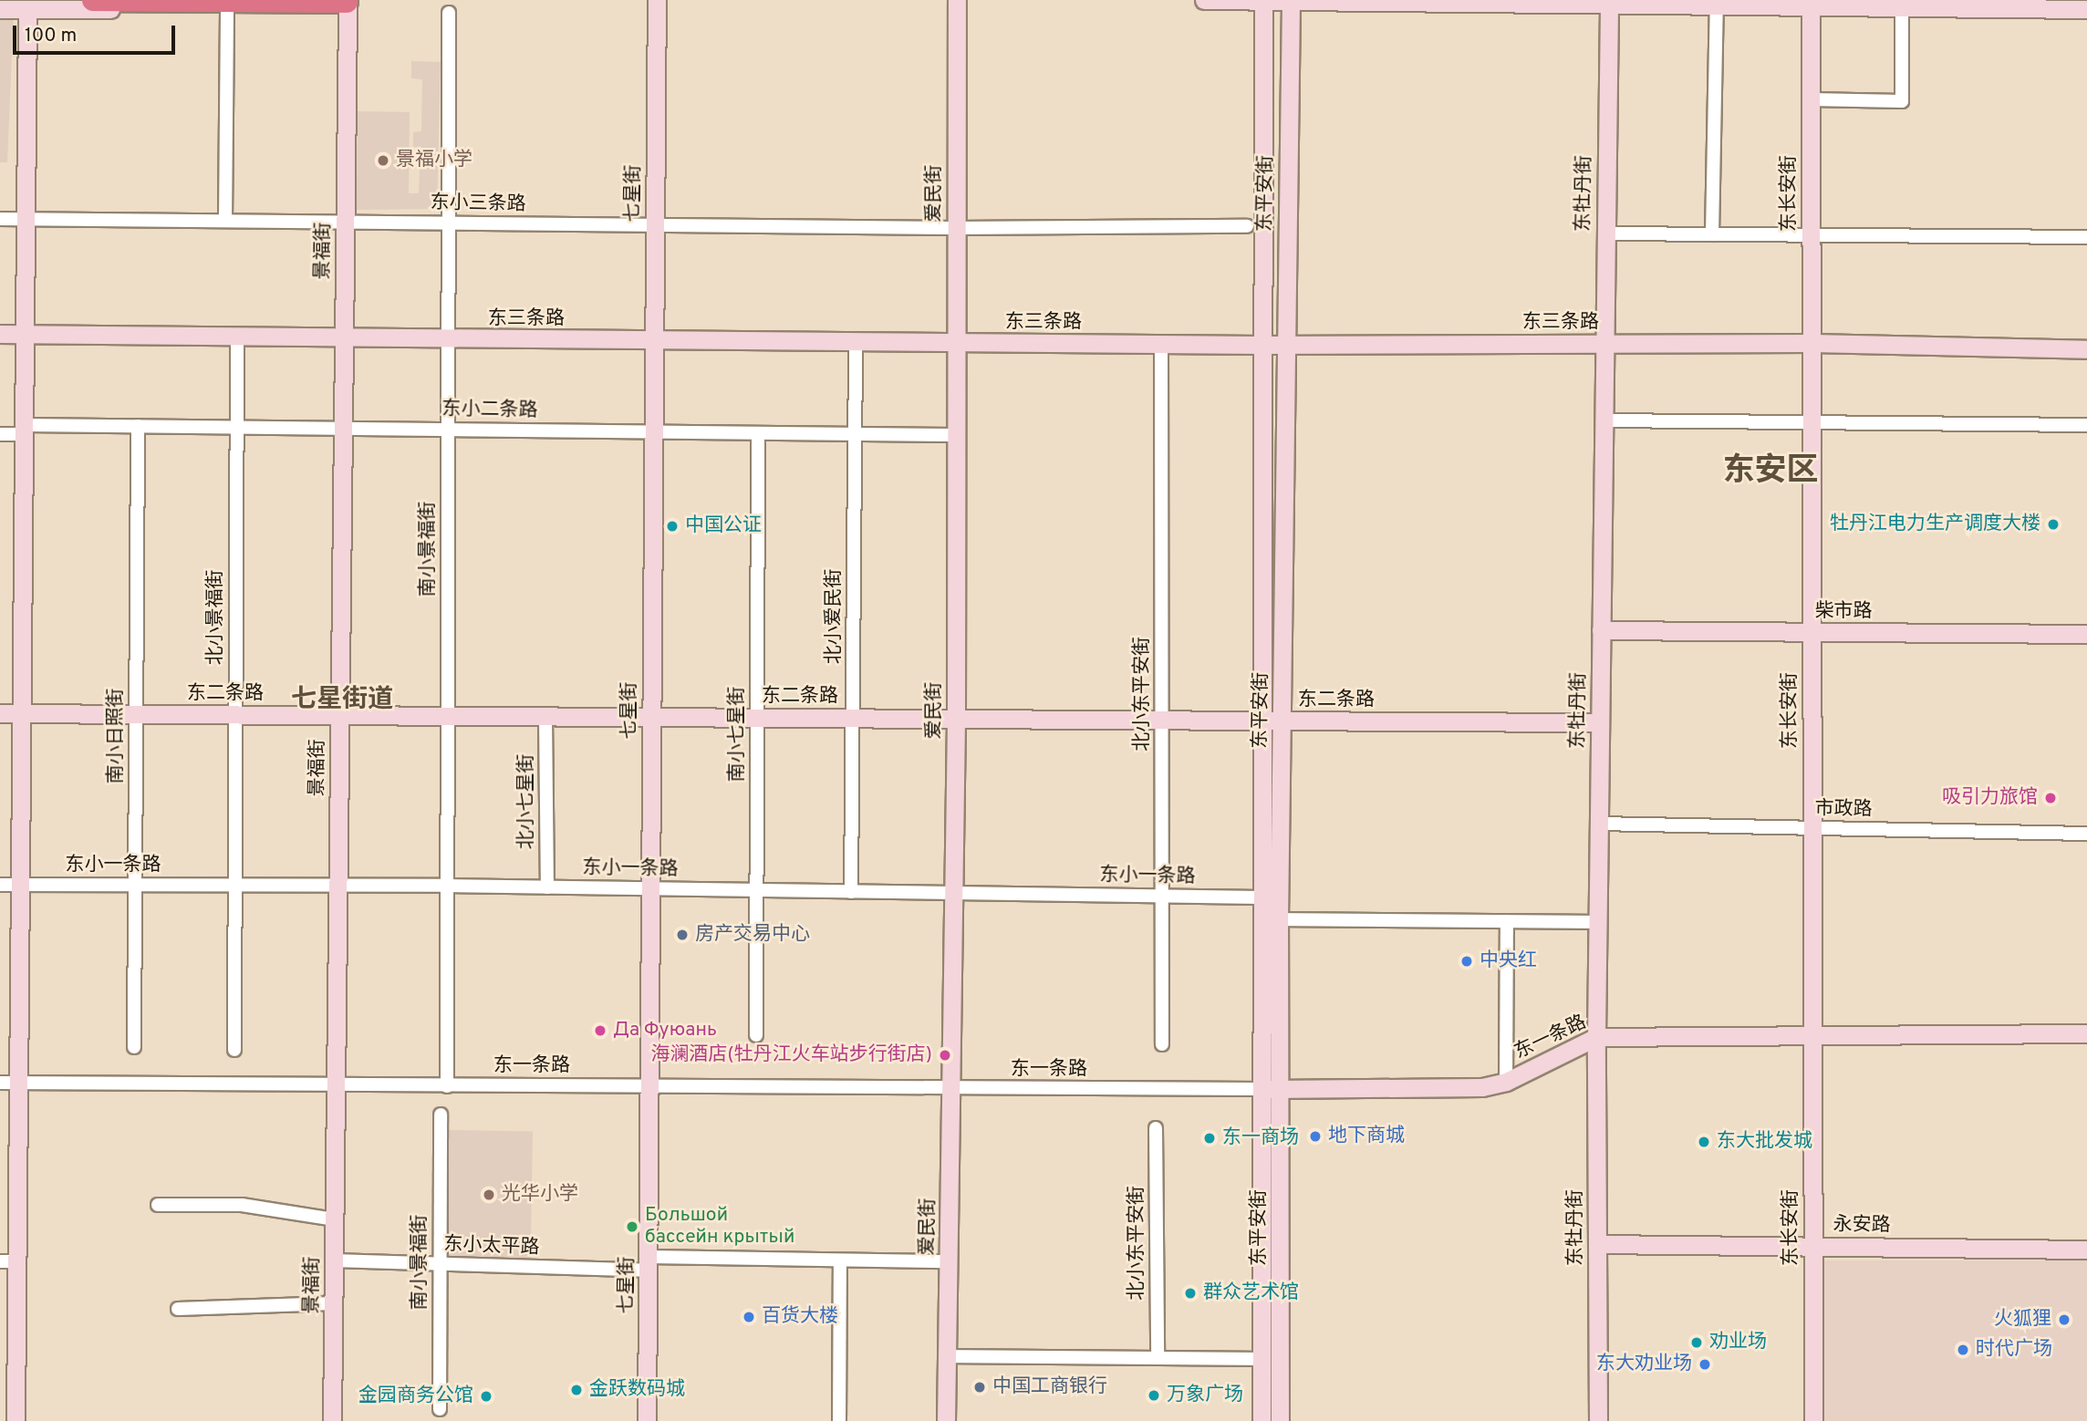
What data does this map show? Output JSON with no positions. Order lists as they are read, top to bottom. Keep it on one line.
{"streets":{"street":["七星街","爱民街","东平安街","东牡丹街","东长安街","东小三条路","景福街","东三条路","东小二条路","南小景福街","柴市路","北小爱民街","北小景福街","东二条路","北小东平安街","南小七星街","南小日照街","北小七星街","市政路","东小一条路","东一条路","永安路","东小太平路"]},"crossings":[["七星街","东小三条路"],["七星街","东三条路"],["七星街","东小二条路"],["七星街","东二条路"],["七星街","东小一条路"],["七星街","东一条路"],["七星街","东小太平路"],["爱民街","东小三条路"],["爱民街","东三条路"],["爱民街","东小二条路"],["爱民街","东二条路"],["爱民街","东小一条路"],["爱民街","东一条路"],["爱民街","东小太平路"],["东平安街","东三条路"],["东平安街","东二条路"],["东平安街","东小一条路"],["东平安街","东一条路"],["东牡丹街","东三条路"],["东牡丹街","柴市路"],["东牡丹街","东二条路"],["东牡丹街","市政路"],["东牡丹街","东一条路"],["东牡丹街","永安路"],["东长安街","东三条路"],["东长安街","柴市路"],["东长安街","市政路"],["东长安街","东一条路"],["东长安街","永安路"],["东小三条路","景福街"],["东小三条路","南小景福街"],["景福街","东三条路"],["景福街","东小二条路"],["景福街","东二条路"],["景福街","东小一条路"],["景福街","东一条路"],["景福街","东小太平路"],["东三条路","南小景福街"],["东三条路","北小爱民街"],["东三条路","北小景福街"],["东三条路","北小东平安街"],["东小二条路","南小景福街"],["东小二条路","北小爱民街"],["东小二条路","北小景福街"],["东小二条路","南小七星街"],["东小二条路","南小日照街"],["南小景福街","东二条路"],["南小景福街","东小一条路"],["南小景福街","东一条路"],["南小景福街","东小太平路"],["北小爱民街","东二条路"],["北小爱民街","东小一条路"],["北小景福街","东二条路"],["北小景福街","东小一条路"],["东二条路","北小东平安街"],["东二条路","南小七星街"],["东二条路","南小日照街"],["东二条路","北小七星街"],["北小东平安街","东小一条路"],["南小七星街","东小一条路"],["南小日照街","东小一条路"],["北小七星街","东小一条路"]],"districts":["东安区","七星街道"],"places":["景福小学","牡丹江电力生产调度大楼","中国公证","吸引力旅馆","房产交易中心","中央红","Да Фуюань","海澜酒店(牡丹江火车站步行街店)","地下商城","东一商场","东大批发城","光华小学","Большой бассейн крытый","群众艺术馆","百货大楼","火狐狸","劝业场","时代广场","东大劝业场","中国工商银行","金跃数码城","万象广场","金园商务公馆"],"scale_bar":"100 m"}
